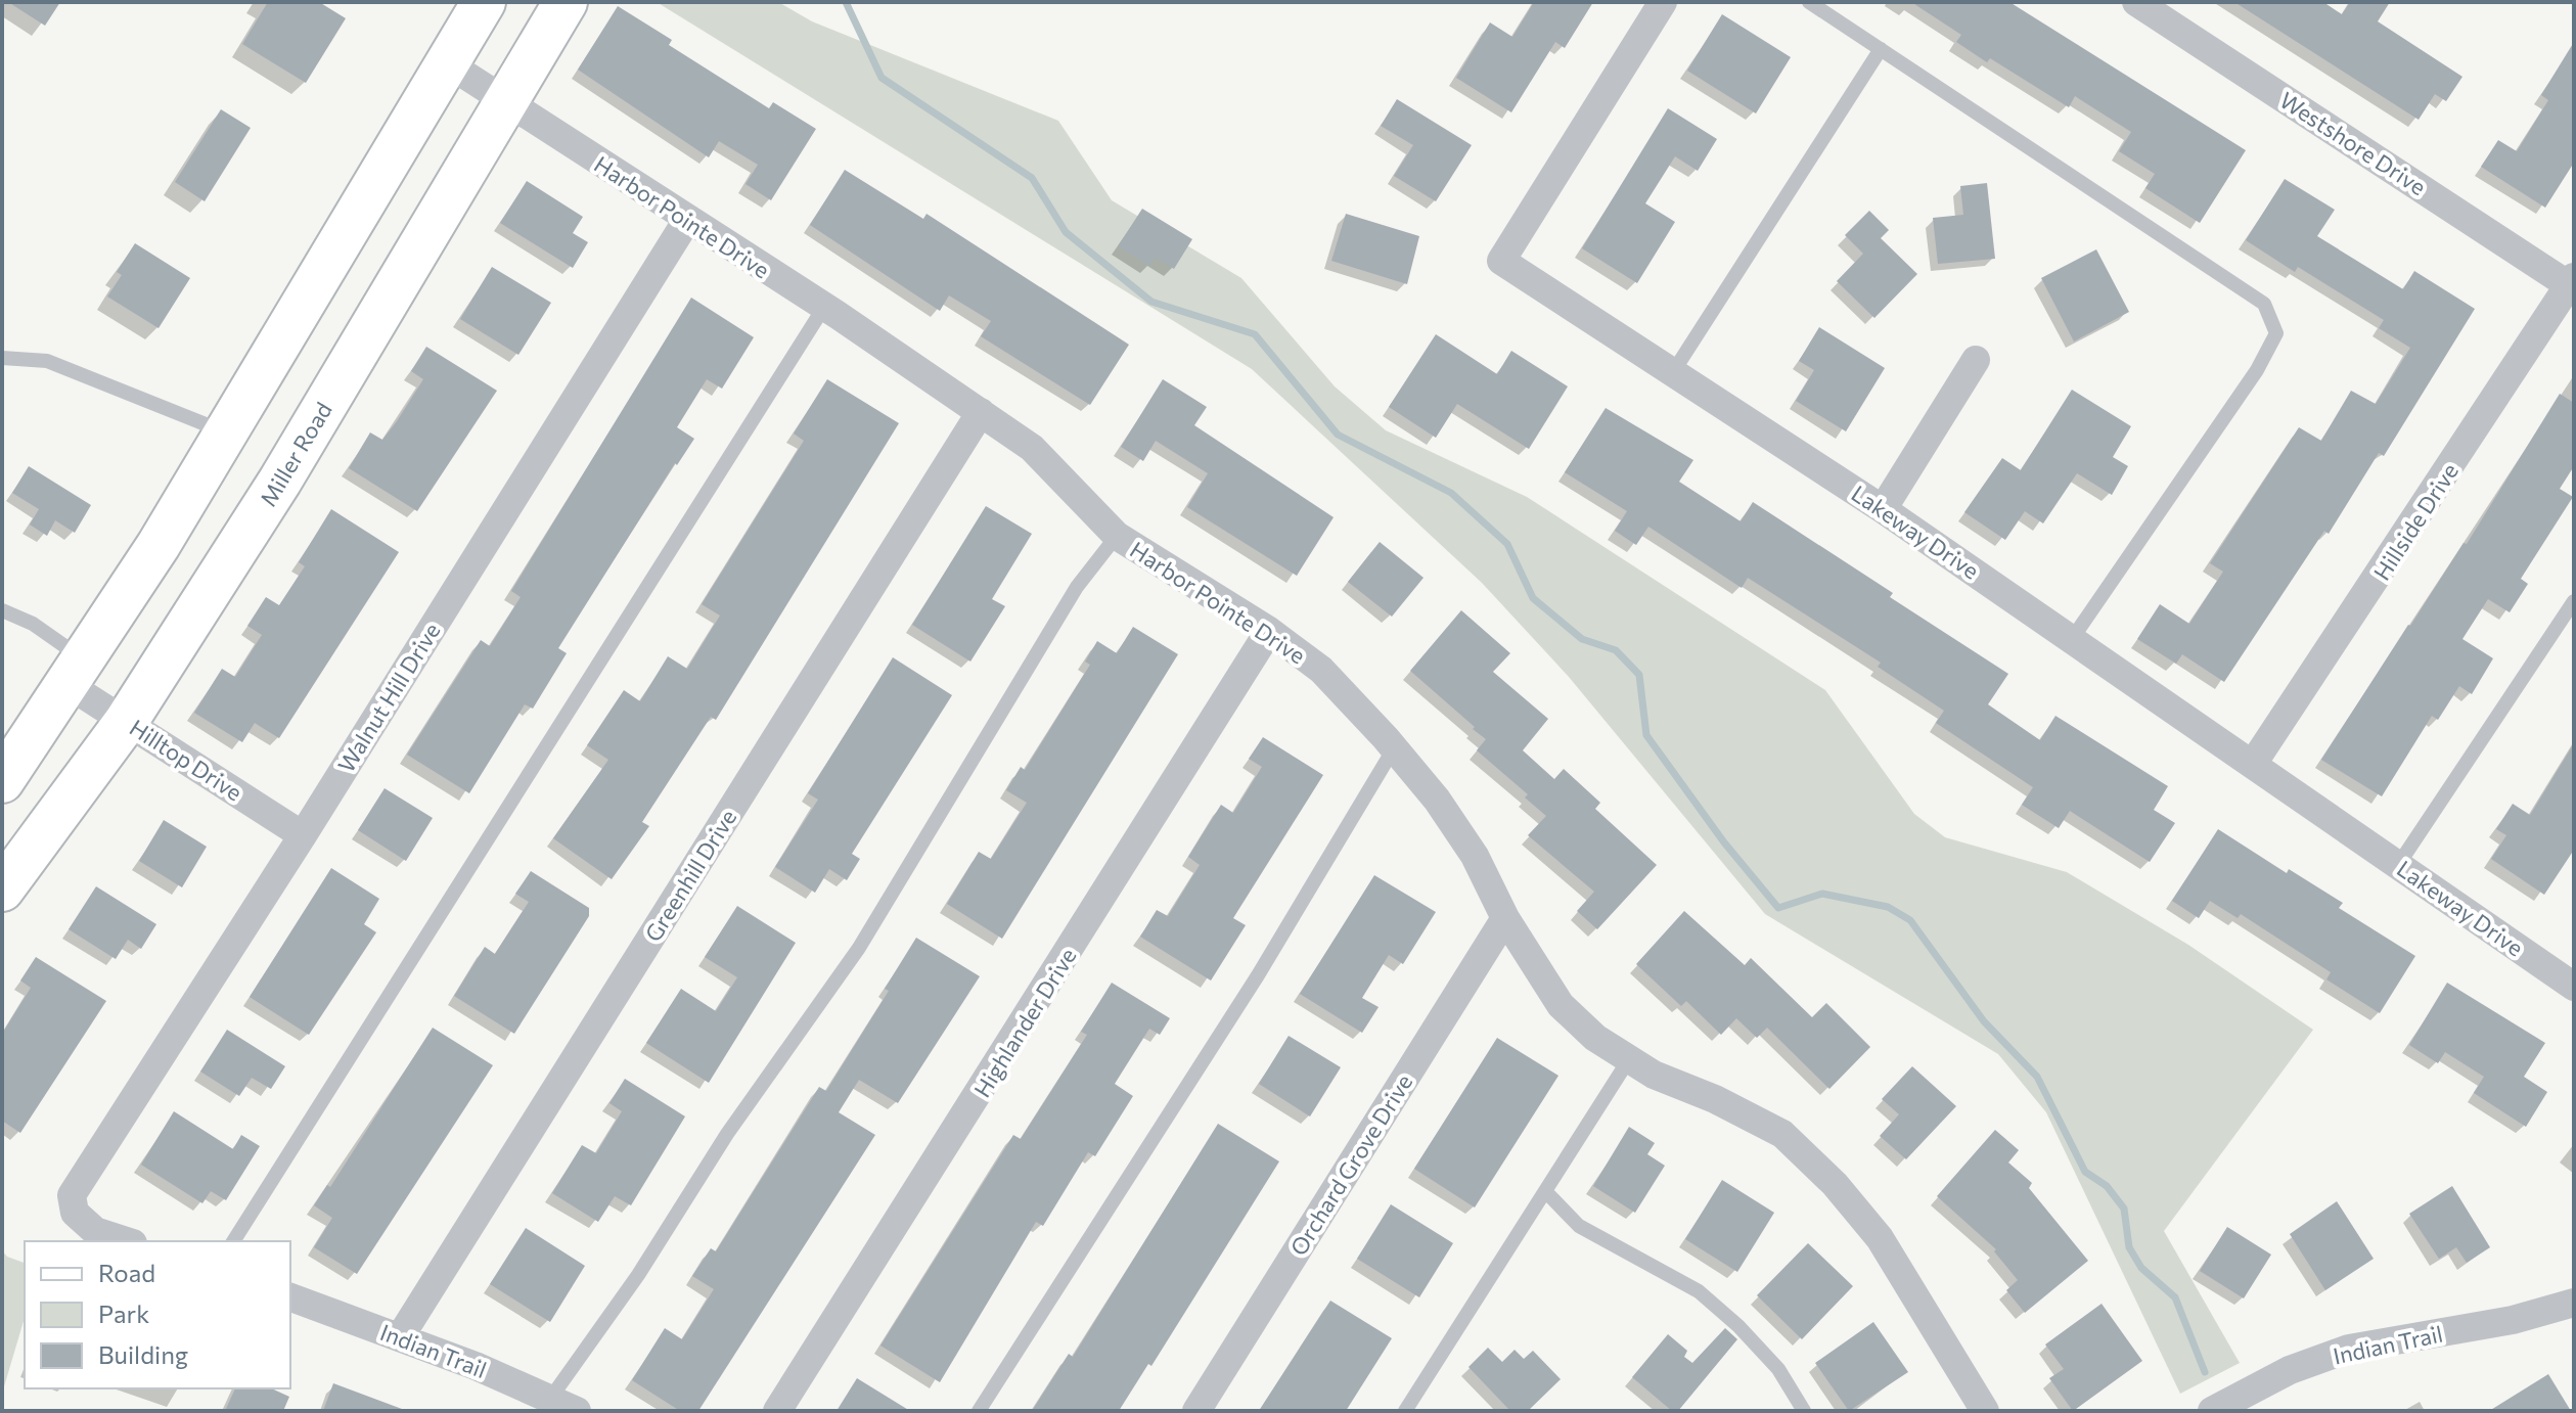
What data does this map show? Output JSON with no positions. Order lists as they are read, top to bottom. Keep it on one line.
{"streets":{"main road":["Miller Road"],"street":["Westshore Drive","Harbor Pointe Drive","Hillside Drive","Lakeway Drive","Walnut Hill Drive","Hilltop Drive","Greenhill Drive","Highlander Drive","Orchard Grove Drive","Indian Trail"]},"crossings":[["Westshore Drive","Hillside Drive"],["Harbor Pointe Drive","Miller Road"],["Harbor Pointe Drive","Walnut Hill Drive"],["Harbor Pointe Drive","Greenhill Drive"],["Harbor Pointe Drive","Highlander Drive"],["Harbor Pointe Drive","Orchard Grove Drive"],["Miller Road","Hilltop Drive"],["Hillside Drive","Lakeway Drive"],["Walnut Hill Drive","Hilltop Drive"],["Greenhill Drive","Indian Trail"]],"legend":["Road","Park","Building"]}
